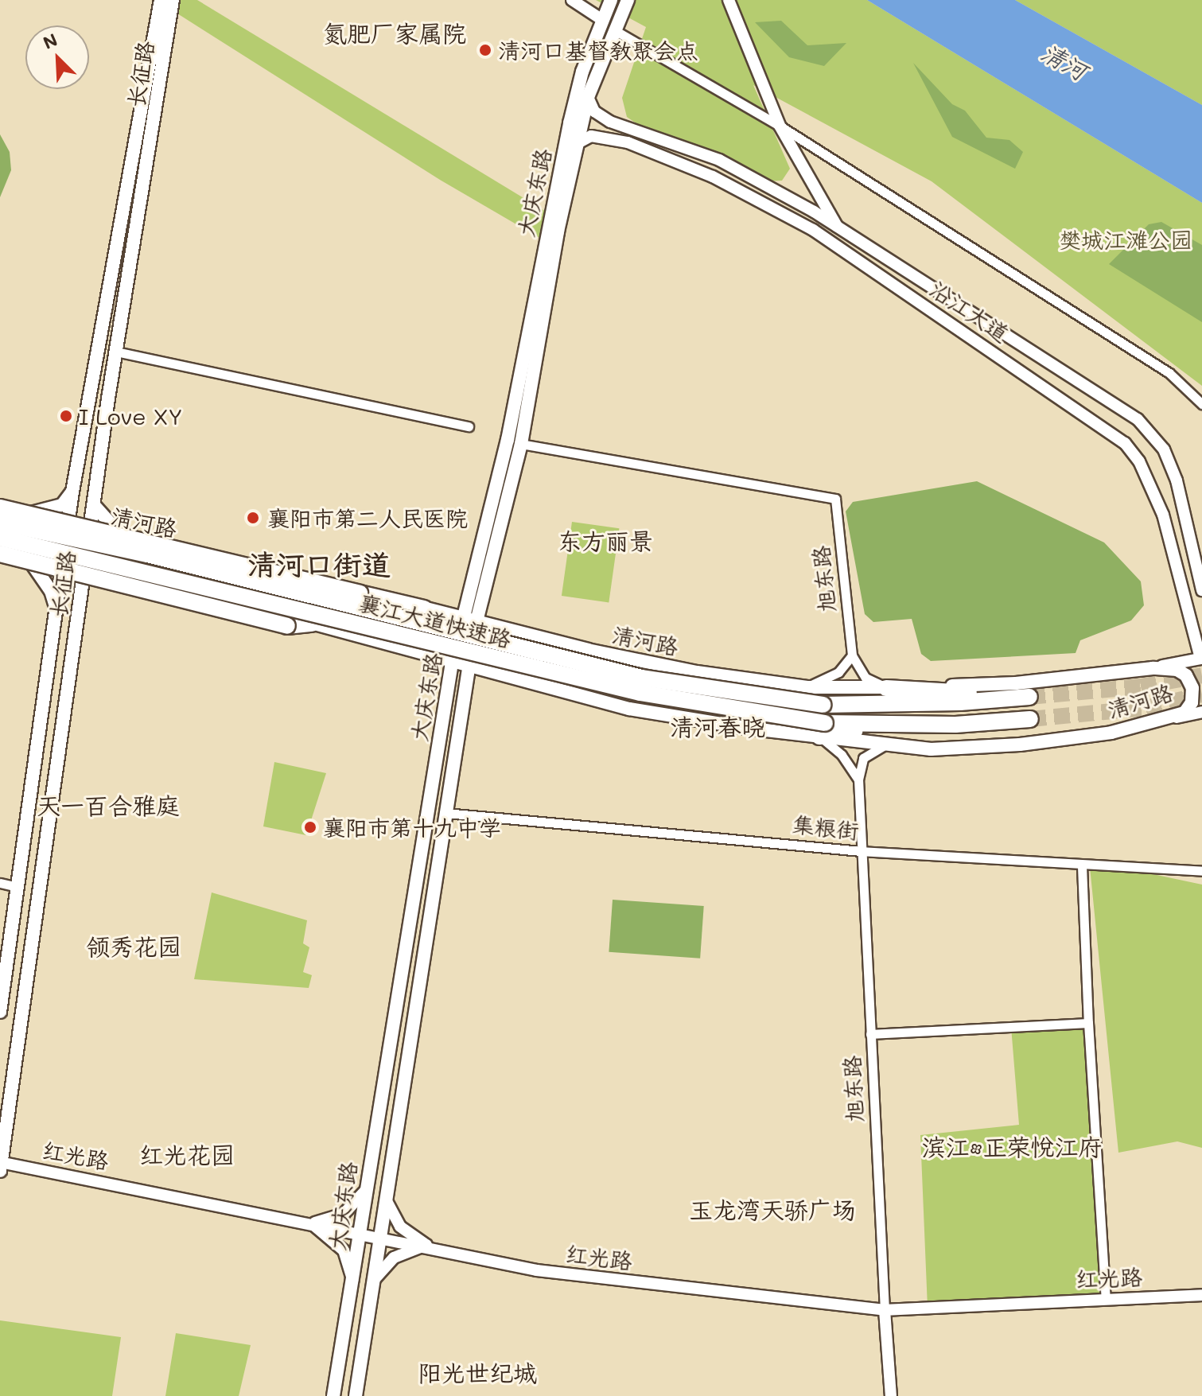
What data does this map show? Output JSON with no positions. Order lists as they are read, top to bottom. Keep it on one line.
{"streets":{"highway":["襄江大道快速路"],"main road":["长征路","大庆东路","清河路"],"street":["沿江大道","旭东路","集粮街","红光路"]},"crossings":[["长征路","清河路"],["长征路","红光路"],["大庆东路","沿江大道"],["大庆东路","清河路"],["大庆东路","旭东路"],["大庆东路","集粮街"],["大庆东路","红光路"],["清河路","襄江大道快速路"],["旭东路","集粮街"],["旭东路","红光路"]],"districts":["氮肥厂家属院","东方丽景","清河口街道","清河春晓","天一百合雅庭","领秀花园","滨江•正荣悦江府","红光花园","玉龙湾天骄广场","阳光世纪城"],"water":["清河"],"parks":["樊城江滩公园"],"places":["清河口基督教聚会点","I Love XY","襄阳市第二人民医院","襄阳市第十九中学"],"north":"top left"}
